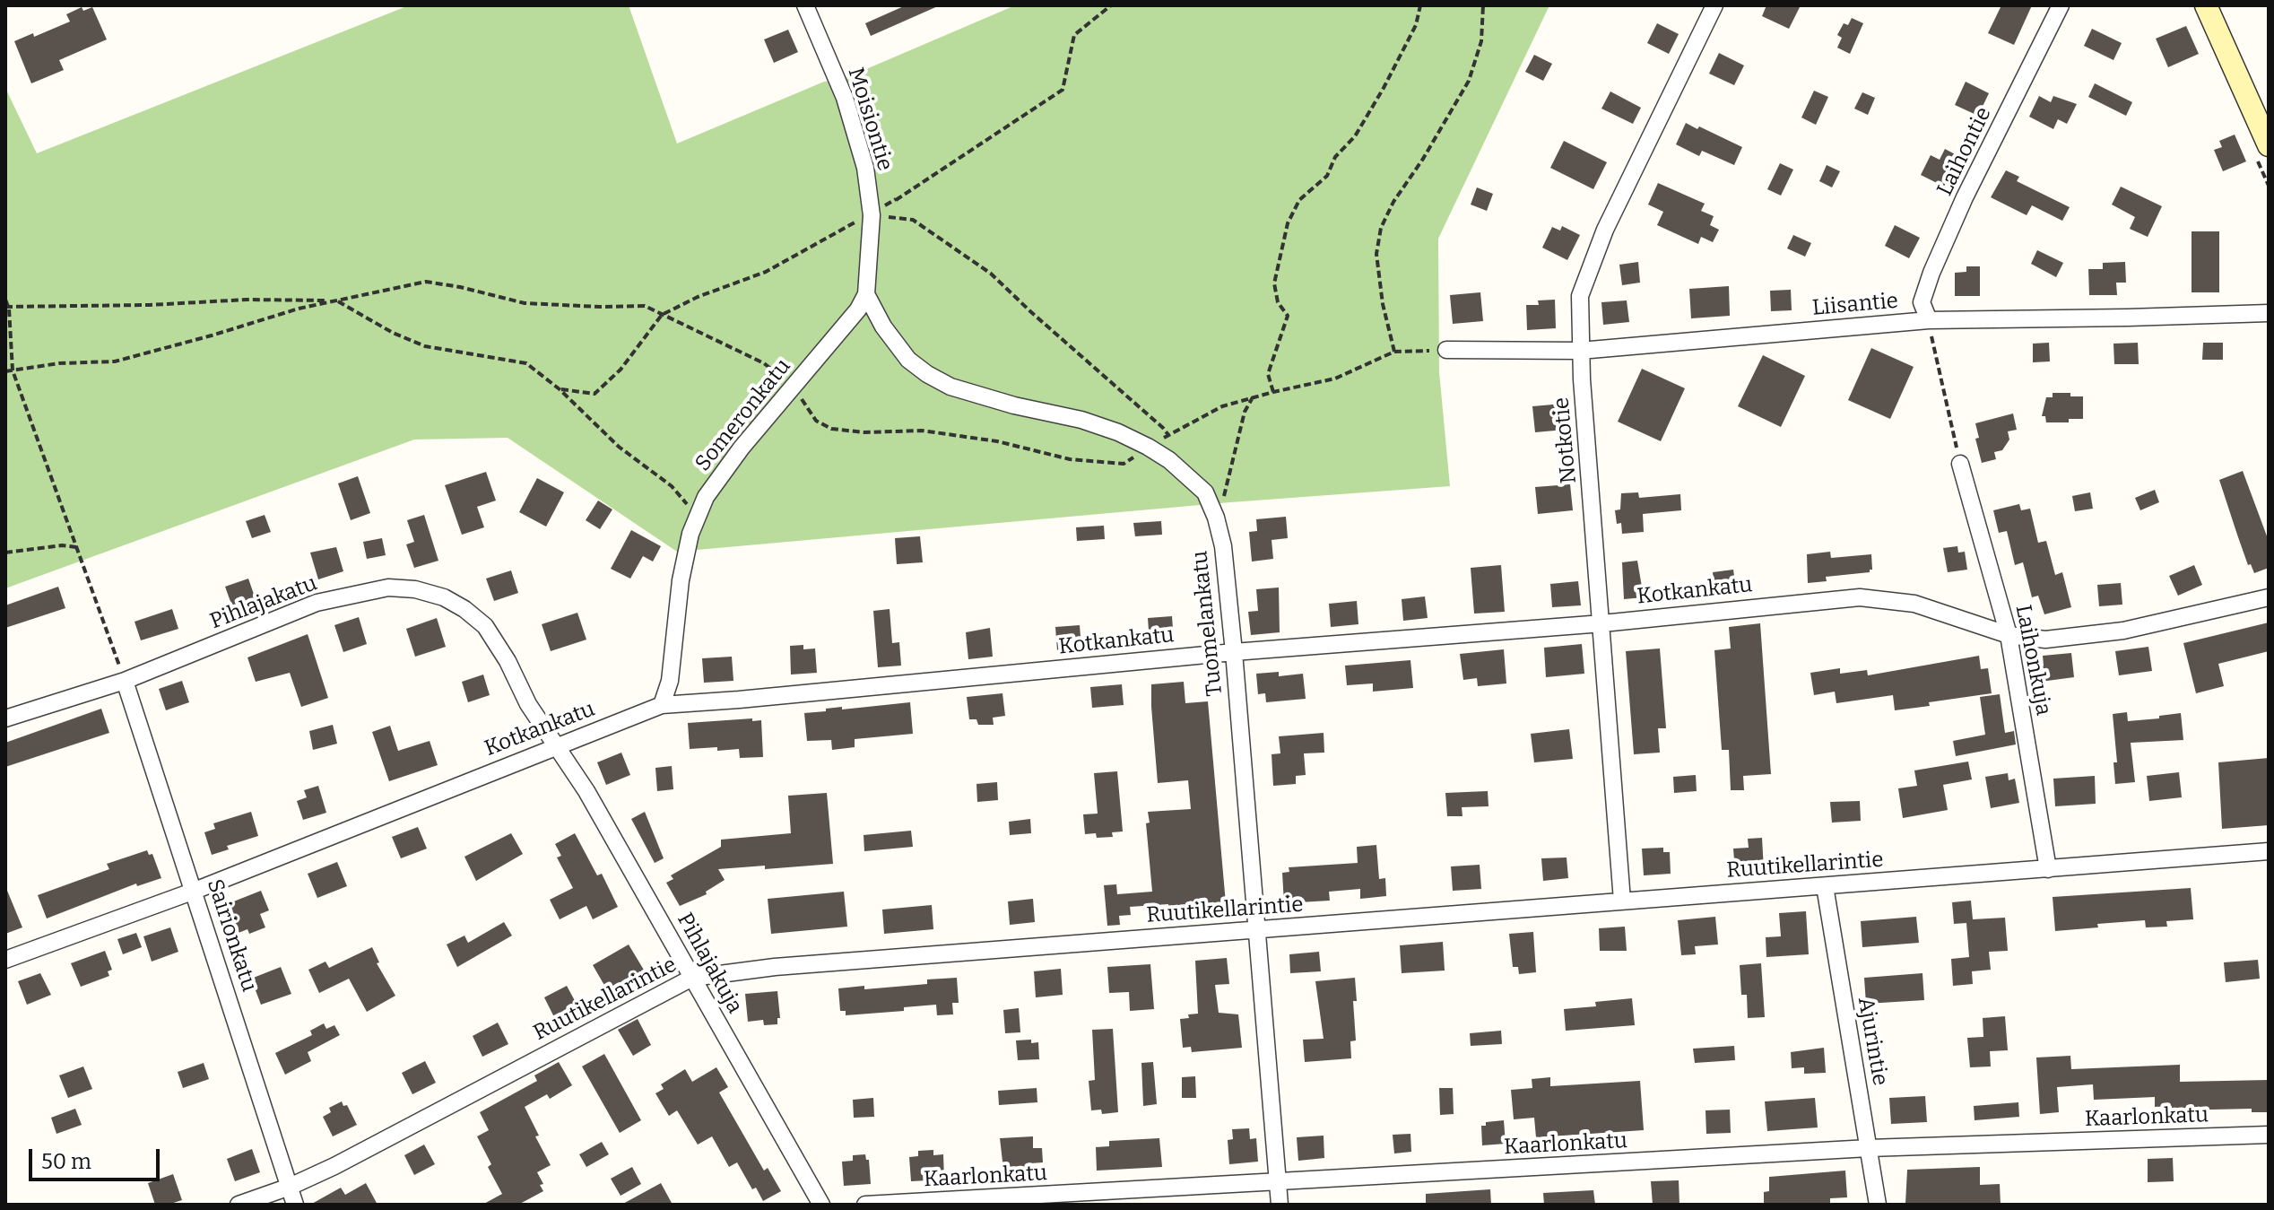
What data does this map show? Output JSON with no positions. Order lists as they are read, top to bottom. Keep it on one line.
{"streets":{"street":["Moisiontie","Laihontie","Liisantie","Someronkatu","Notkotie","Kotkankatu","Pihlajakatu","Tuomelankatu","Laihonkuja","Ruutikellarintie","Sairionkatu","Pihlajakuja","Ajurintie","Kaarlonkatu"]},"crossings":[["Moisiontie","Someronkatu"],["Moisiontie","Tuomelankatu"],["Laihontie","Liisantie"],["Liisantie","Notkotie"],["Someronkatu","Kotkankatu"],["Someronkatu","Tuomelankatu"],["Notkotie","Kotkankatu"],["Notkotie","Ruutikellarintie"],["Kotkankatu","Pihlajakatu"],["Kotkankatu","Tuomelankatu"],["Kotkankatu","Laihonkuja"],["Kotkankatu","Sairionkatu"],["Kotkankatu","Pihlajakuja"],["Pihlajakatu","Sairionkatu"],["Pihlajakatu","Pihlajakuja"],["Tuomelankatu","Ruutikellarintie"],["Tuomelankatu","Kaarlonkatu"],["Laihonkuja","Ruutikellarintie"],["Ruutikellarintie","Sairionkatu"],["Ruutikellarintie","Pihlajakuja"],["Ruutikellarintie","Ajurintie"],["Ajurintie","Kaarlonkatu"]],"scale_bar":"50 m"}
